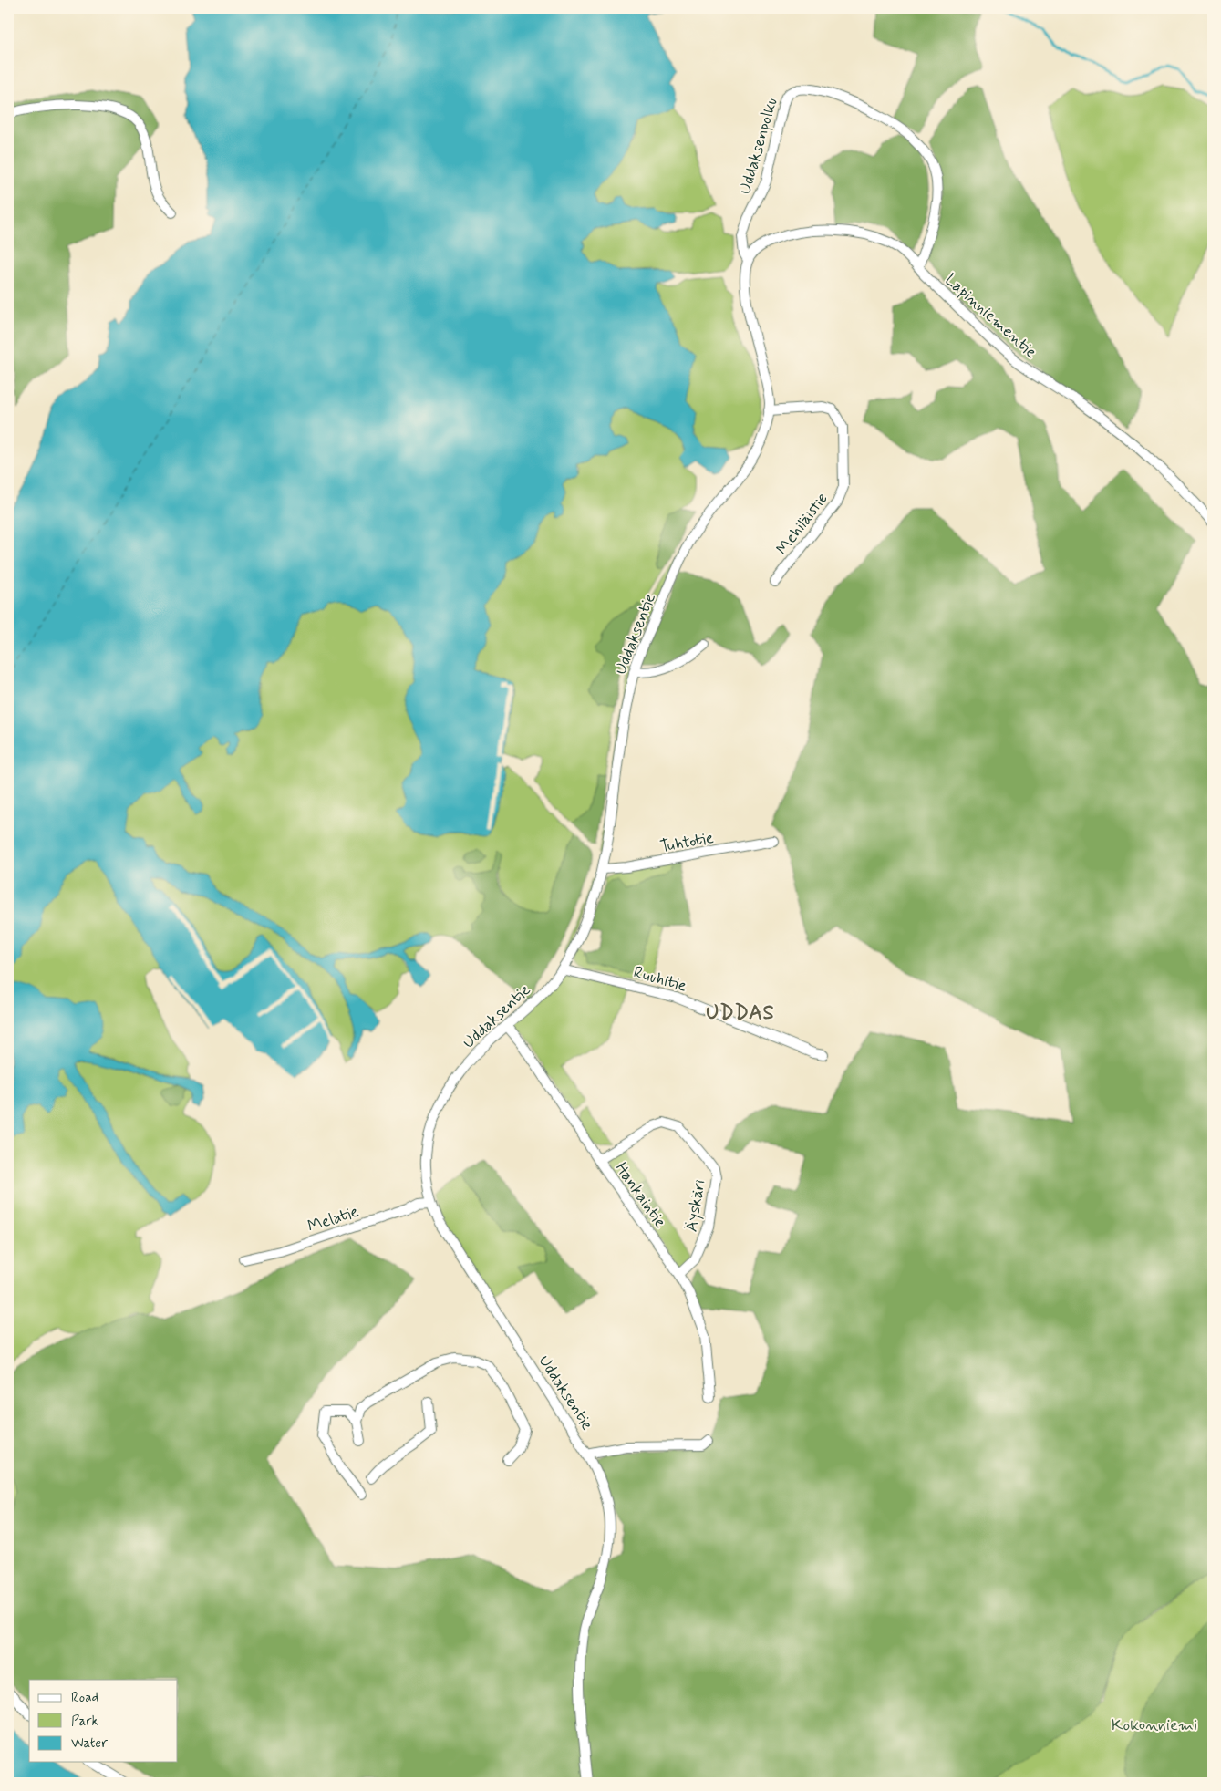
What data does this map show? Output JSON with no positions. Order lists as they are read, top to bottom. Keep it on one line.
{"streets":{"street":["Uddaksenpolku","Lapinniementie","Mehiläistie","Uddaksentie","Tuhtotie","Ruuhitie","Hankaintie","Äyskäri","Melatie"]},"crossings":[["Uddaksenpolku","Lapinniementie"],["Uddaksenpolku","Uddaksentie"],["Lapinniementie","Uddaksentie"],["Mehiläistie","Uddaksentie"],["Uddaksentie","Tuhtotie"],["Uddaksentie","Ruuhitie"],["Uddaksentie","Hankaintie"],["Uddaksentie","Melatie"],["Hankaintie","Äyskäri"]],"districts":["UDDAS"],"parks":["Kokonniemi"],"legend":["Road","Park","Water"]}
